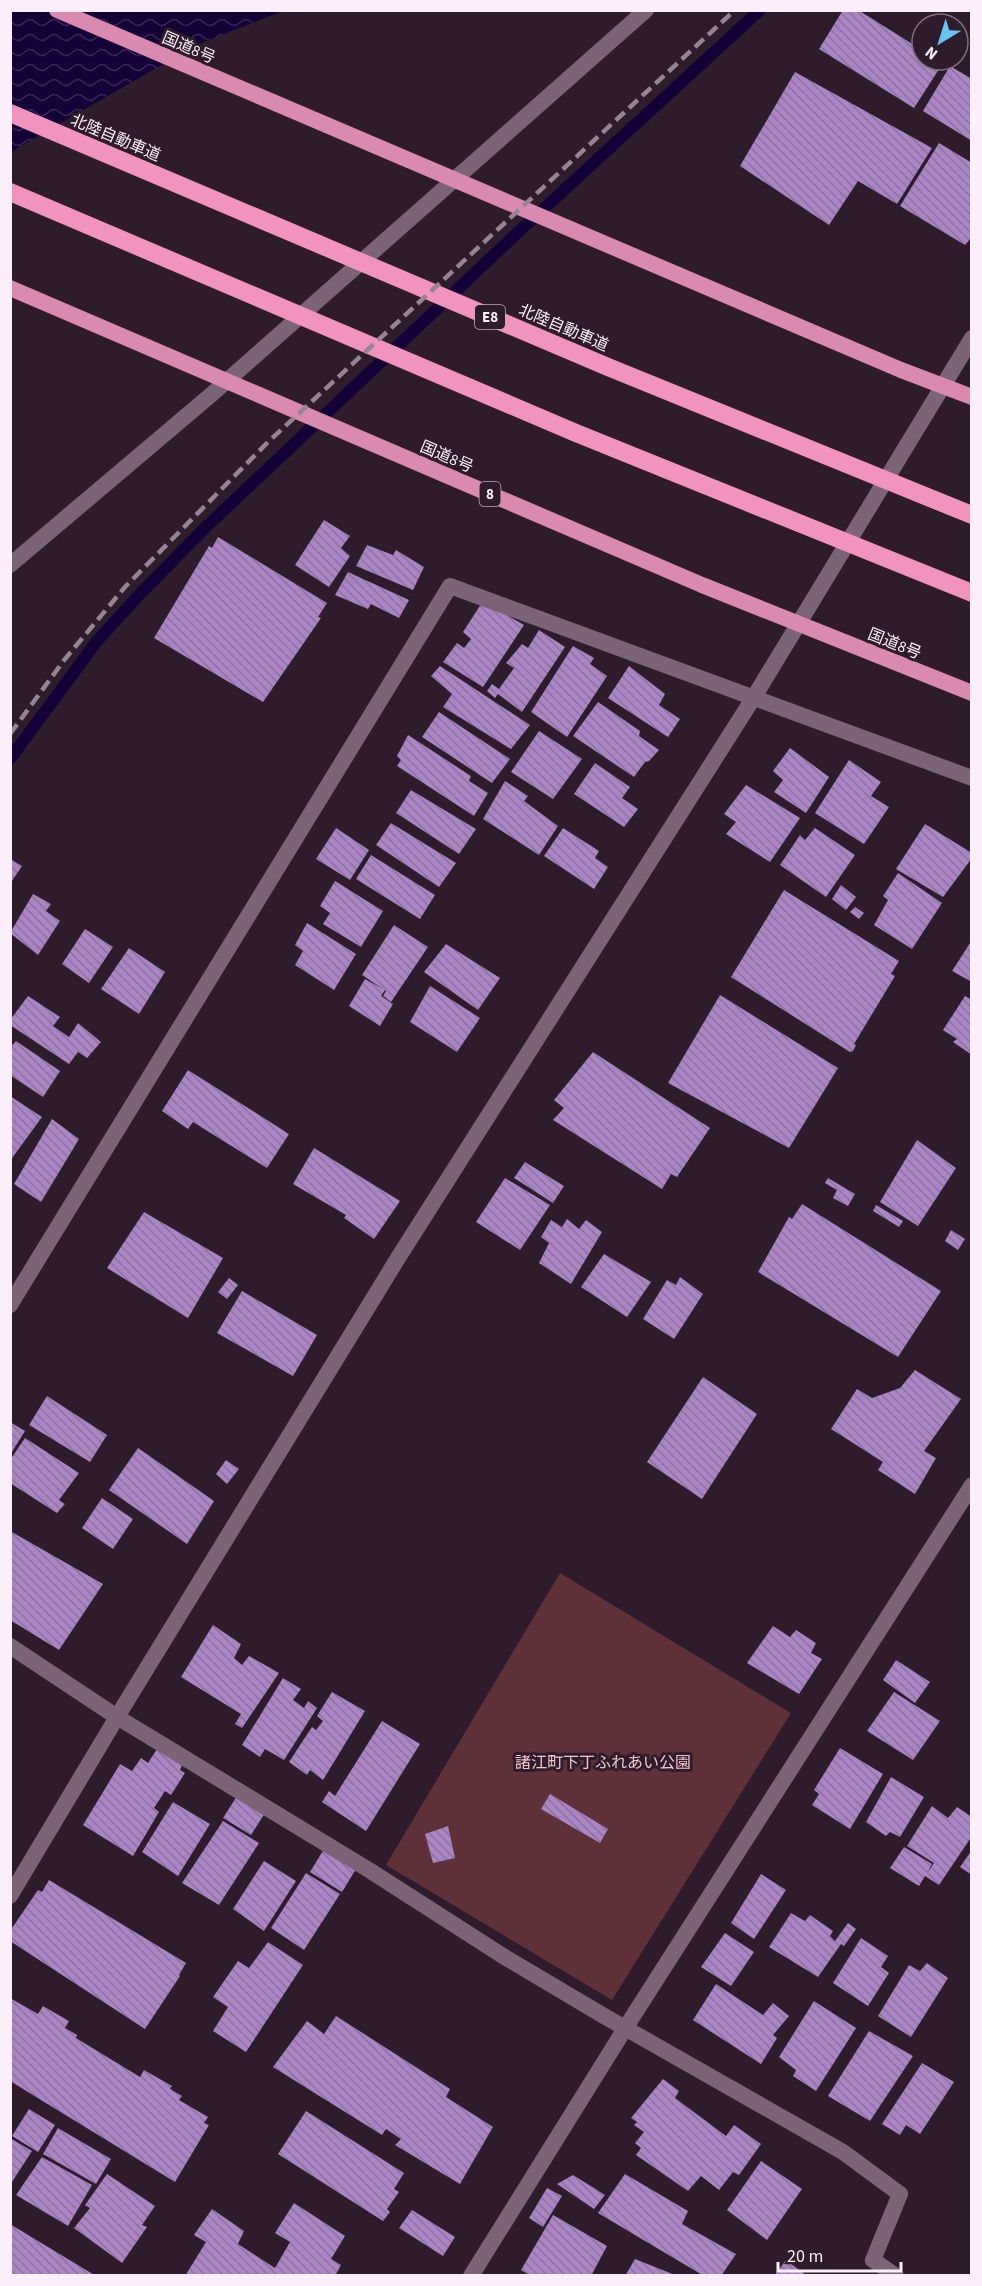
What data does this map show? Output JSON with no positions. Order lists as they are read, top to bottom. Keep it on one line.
{"streets":{"highway":["国道8号","北陸自動車道","E8","8"]},"parks":["諸江町下丁ふれあい公園"],"scale_bar":"20 m","north":"bottom left"}
